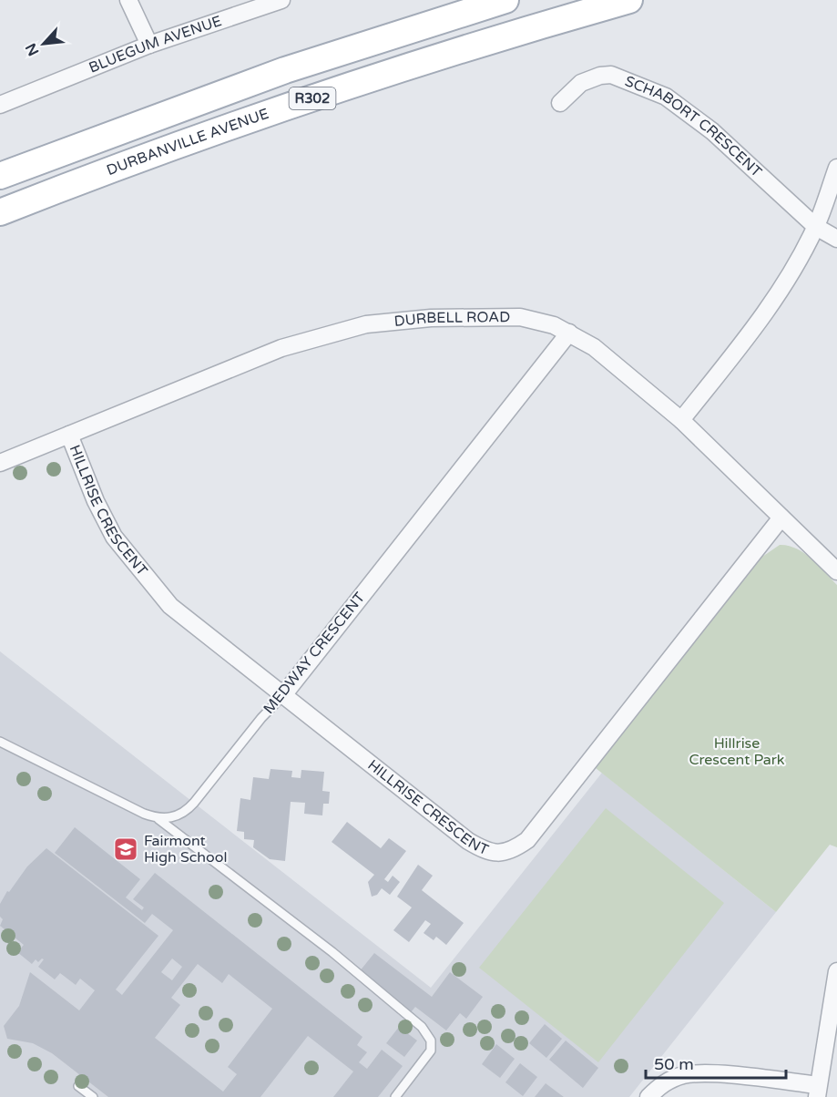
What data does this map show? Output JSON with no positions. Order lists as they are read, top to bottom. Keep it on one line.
{"streets":{"main road":["R302","DURBANVILLE AVENUE"],"street":["BLUEGUM AVENUE","SCHABORT CRESCENT","DURBELL ROAD","HILLRISE CRESCENT","MEDWAY CRESCENT"]},"crossings":[["DURBELL ROAD","HILLRISE CRESCENT"],["DURBELL ROAD","MEDWAY CRESCENT"],["HILLRISE CRESCENT","MEDWAY CRESCENT"]],"parks":["Hillrise Crescent Park"],"places":{"school or university":["Fairmont High School"]},"scale_bar":"50 m","north":"bottom left"}
